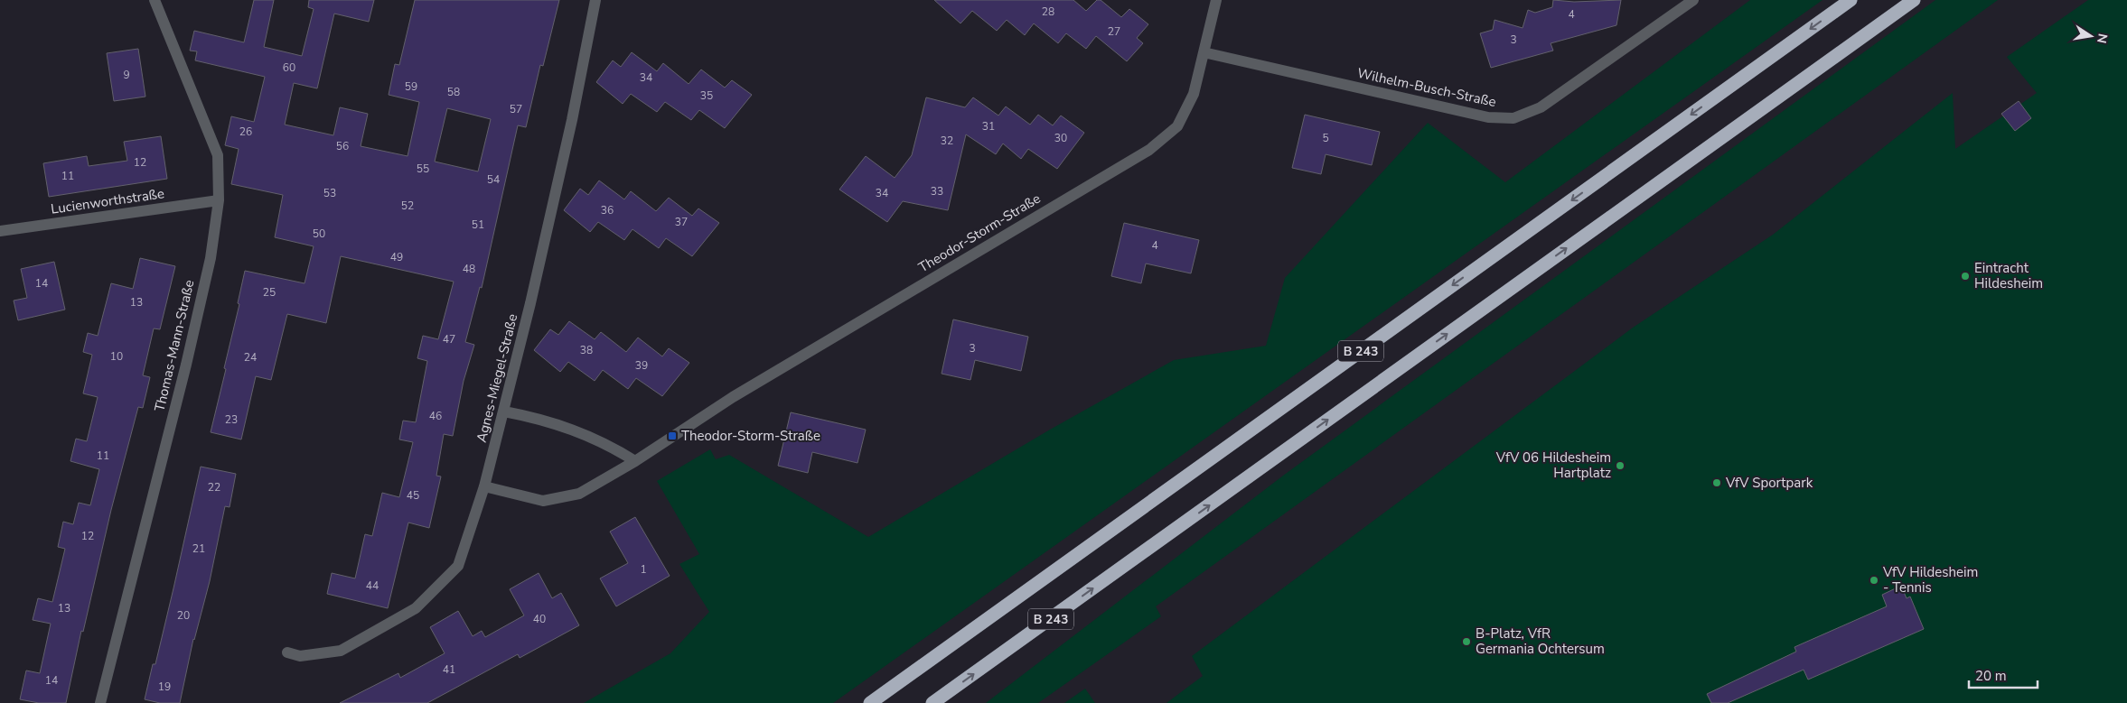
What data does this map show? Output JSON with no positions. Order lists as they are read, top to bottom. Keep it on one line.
{"streets":{"highway":["B 243"],"street":["Wilhelm-Busch-Straße","Lucienworthstraße","Theodor-Storm-Straße","Thomas-Mann-Straße","Agnes-Miegel-Straße"]},"crossings":[["Wilhelm-Busch-Straße","Theodor-Storm-Straße"],["Lucienworthstraße","Thomas-Mann-Straße"],["Theodor-Storm-Straße","Agnes-Miegel-Straße"]],"places":{"other":["Eintracht Hildesheim","VfV 06 Hildesheim Hartplatz","VfV Sportpark","VfV Hildesheim - Tennis","B-Platz, VfR Germania Ochtersum"],"transit":["Theodor-Storm-Straße"]},"house_numbers":["28","4","27","3","60","9","34","59","58","35","57","31","26","30","5","32","56","12","55","11","54","33","53","34","52","36","37","51","50","4","49","48","14","25","13","47","3","38","10","24","39","46","23","11","22","45","12","21","1","44","13","20","40","41","14","19"],"scale_bar":"20 m","north":"right"}
